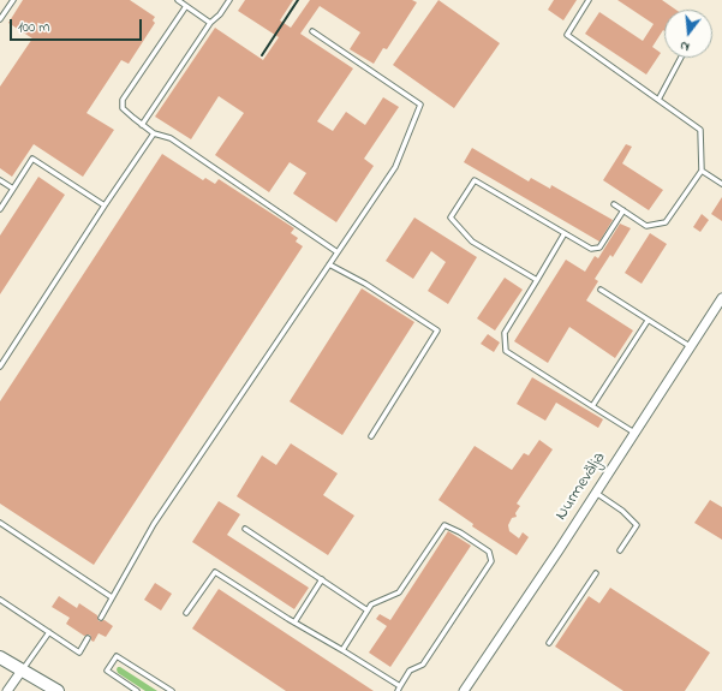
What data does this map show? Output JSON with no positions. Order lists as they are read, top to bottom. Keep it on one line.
{"streets":{"street":["Nurmevälja"]},"scale_bar":"100 m","north":"bottom"}
